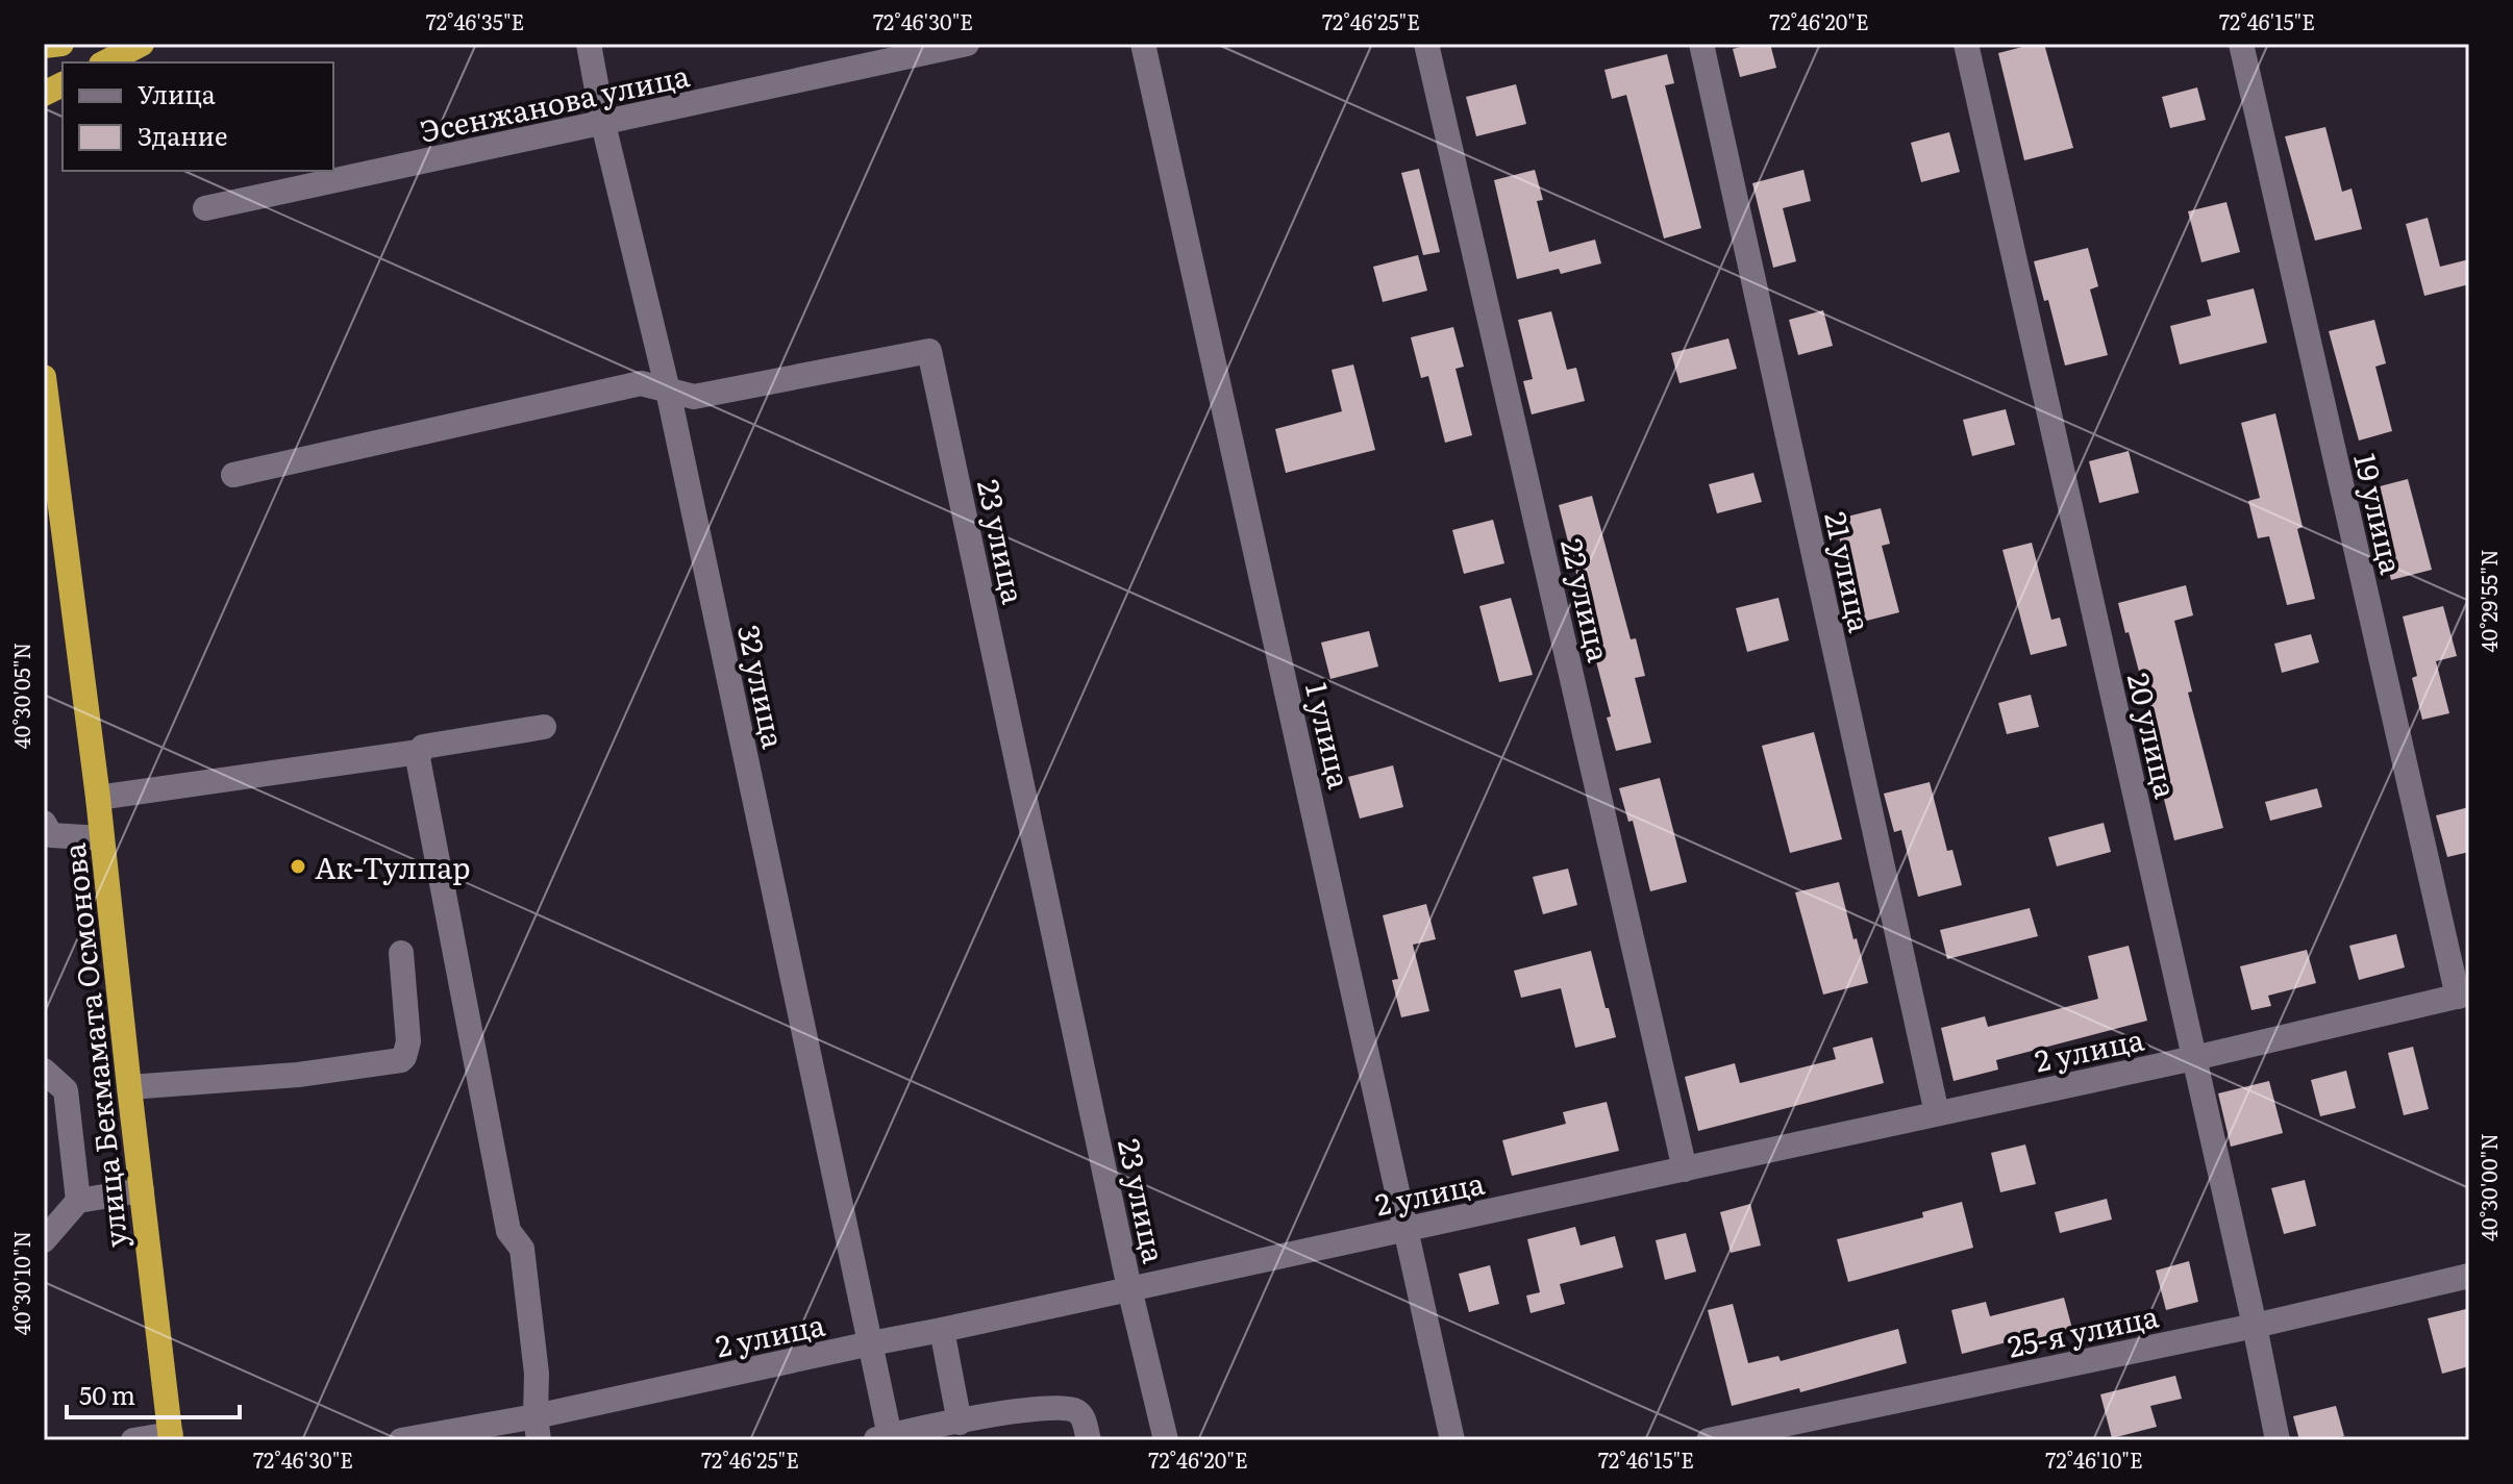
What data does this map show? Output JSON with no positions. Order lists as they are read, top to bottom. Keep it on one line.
{"streets":{"highway":["улица Бекмамата Осмонова"],"street":["Эсенжанова улица","19 улица","23 улица","21 улица","22 улица","32 улица","1 улица","20 улица","2 улица","25-я улица"]},"crossings":[["Эсенжанова улица","32 улица"],["19 улица","2 улица"],["23 улица","32 улица"],["23 улица","2 улица"],["21 улица","2 улица"],["22 улица","2 улица"],["32 улица","2 улица"],["1 улица","2 улица"],["20 улица","2 улица"],["20 улица","25-я улица"]],"places":["Ак-Тулпар"],"legend":["Улица","Здание"],"scale_bar":"50 m","coordinates":["72°46'35\"E","72°46'30\"E","72°46'25\"E","72°46'20\"E","72°46'15\"E","40°29'55\"N","40°30'05\"N","40°30'00\"N","40°30'10\"N","72°46'10\"E"]}
